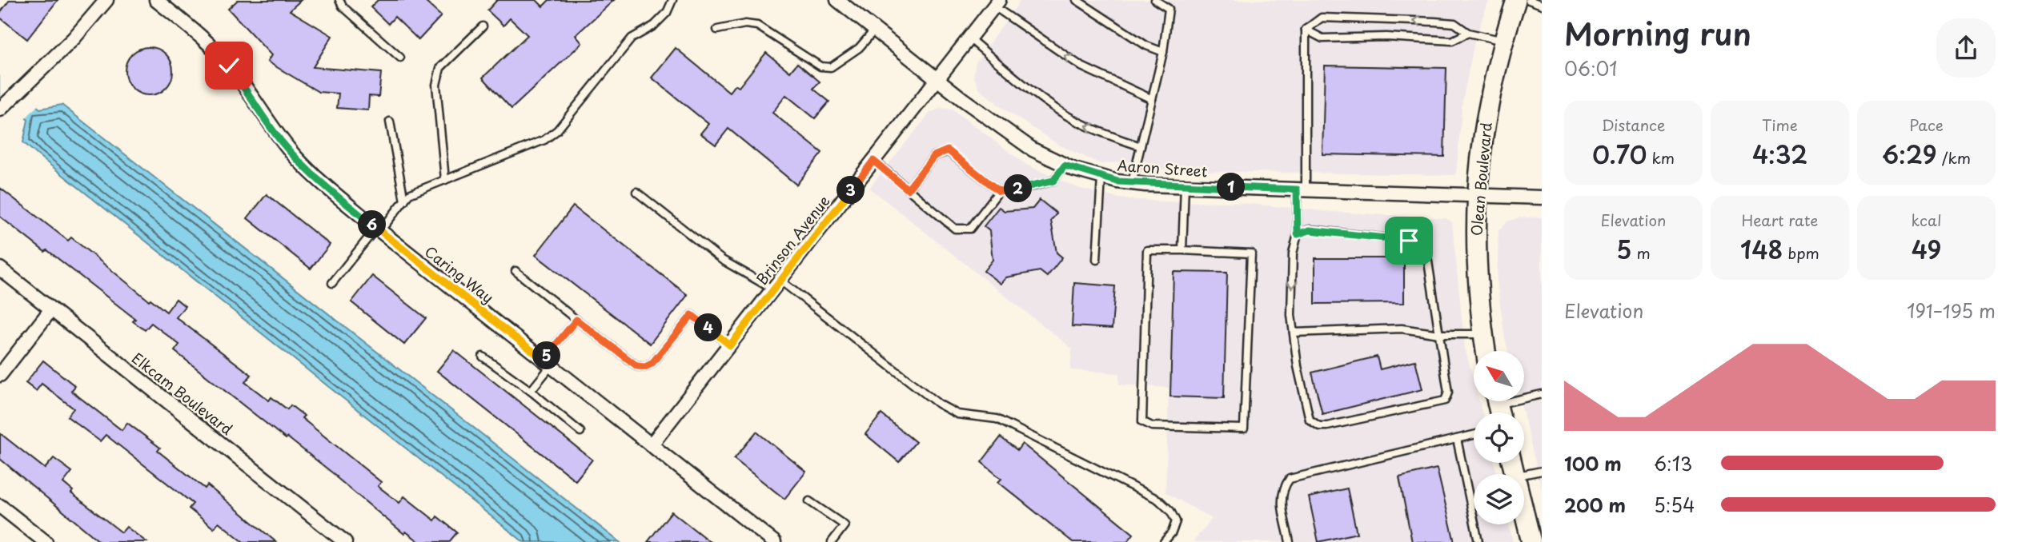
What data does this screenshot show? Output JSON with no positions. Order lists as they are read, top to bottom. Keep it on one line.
{"streets":{"street":["Aaron Street","Olean Boulevard","Brinson Avenue","Caring Way","Elkcam Boulevard"]},"crossings":[["Aaron Street","Olean Boulevard"],["Aaron Street","Brinson Avenue"],["Brinson Avenue","Caring Way"]],"north":"top left","page":{"heading":["Morning run","06:01"],"stats":[["Distance","0.70 km"],["Time","4:32"],["Pace","6:29 /km"],["Elevation","5 m"],["Heart rate","148 bpm"],["kcal","49"]],"pins":["1","2","3","6","4","5"],"chart":["Elevation","191–195 m"],"list":[{"name":"100 m","note":"6:13"},{"name":"200 m","note":"5:54"}]}}
